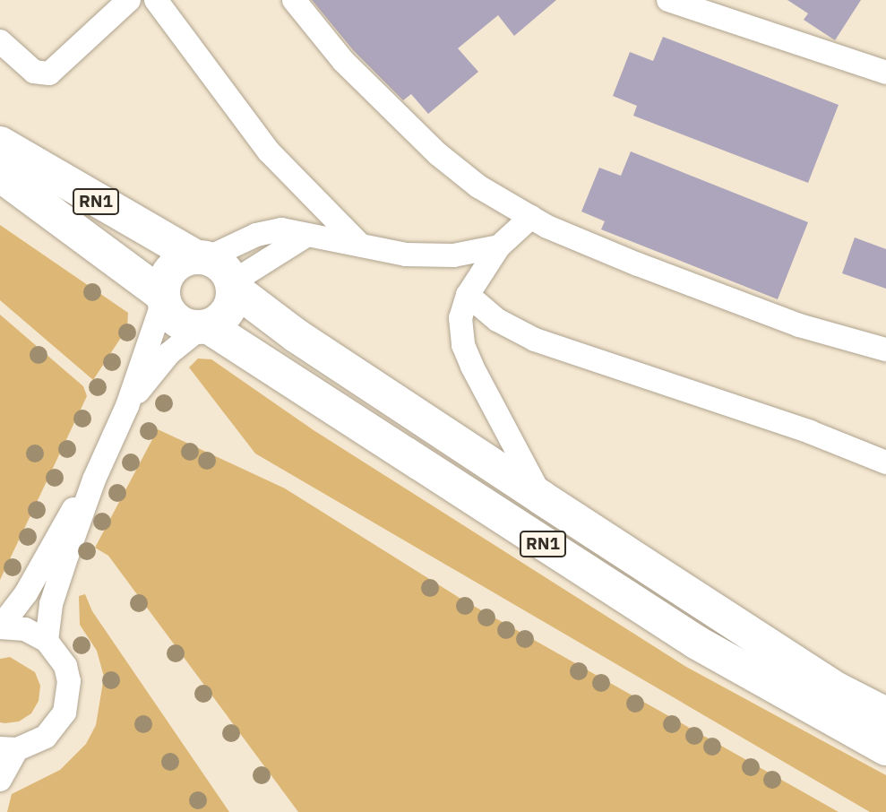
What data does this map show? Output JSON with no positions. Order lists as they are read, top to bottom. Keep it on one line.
{"streets":{"highway":["RN1"]}}
